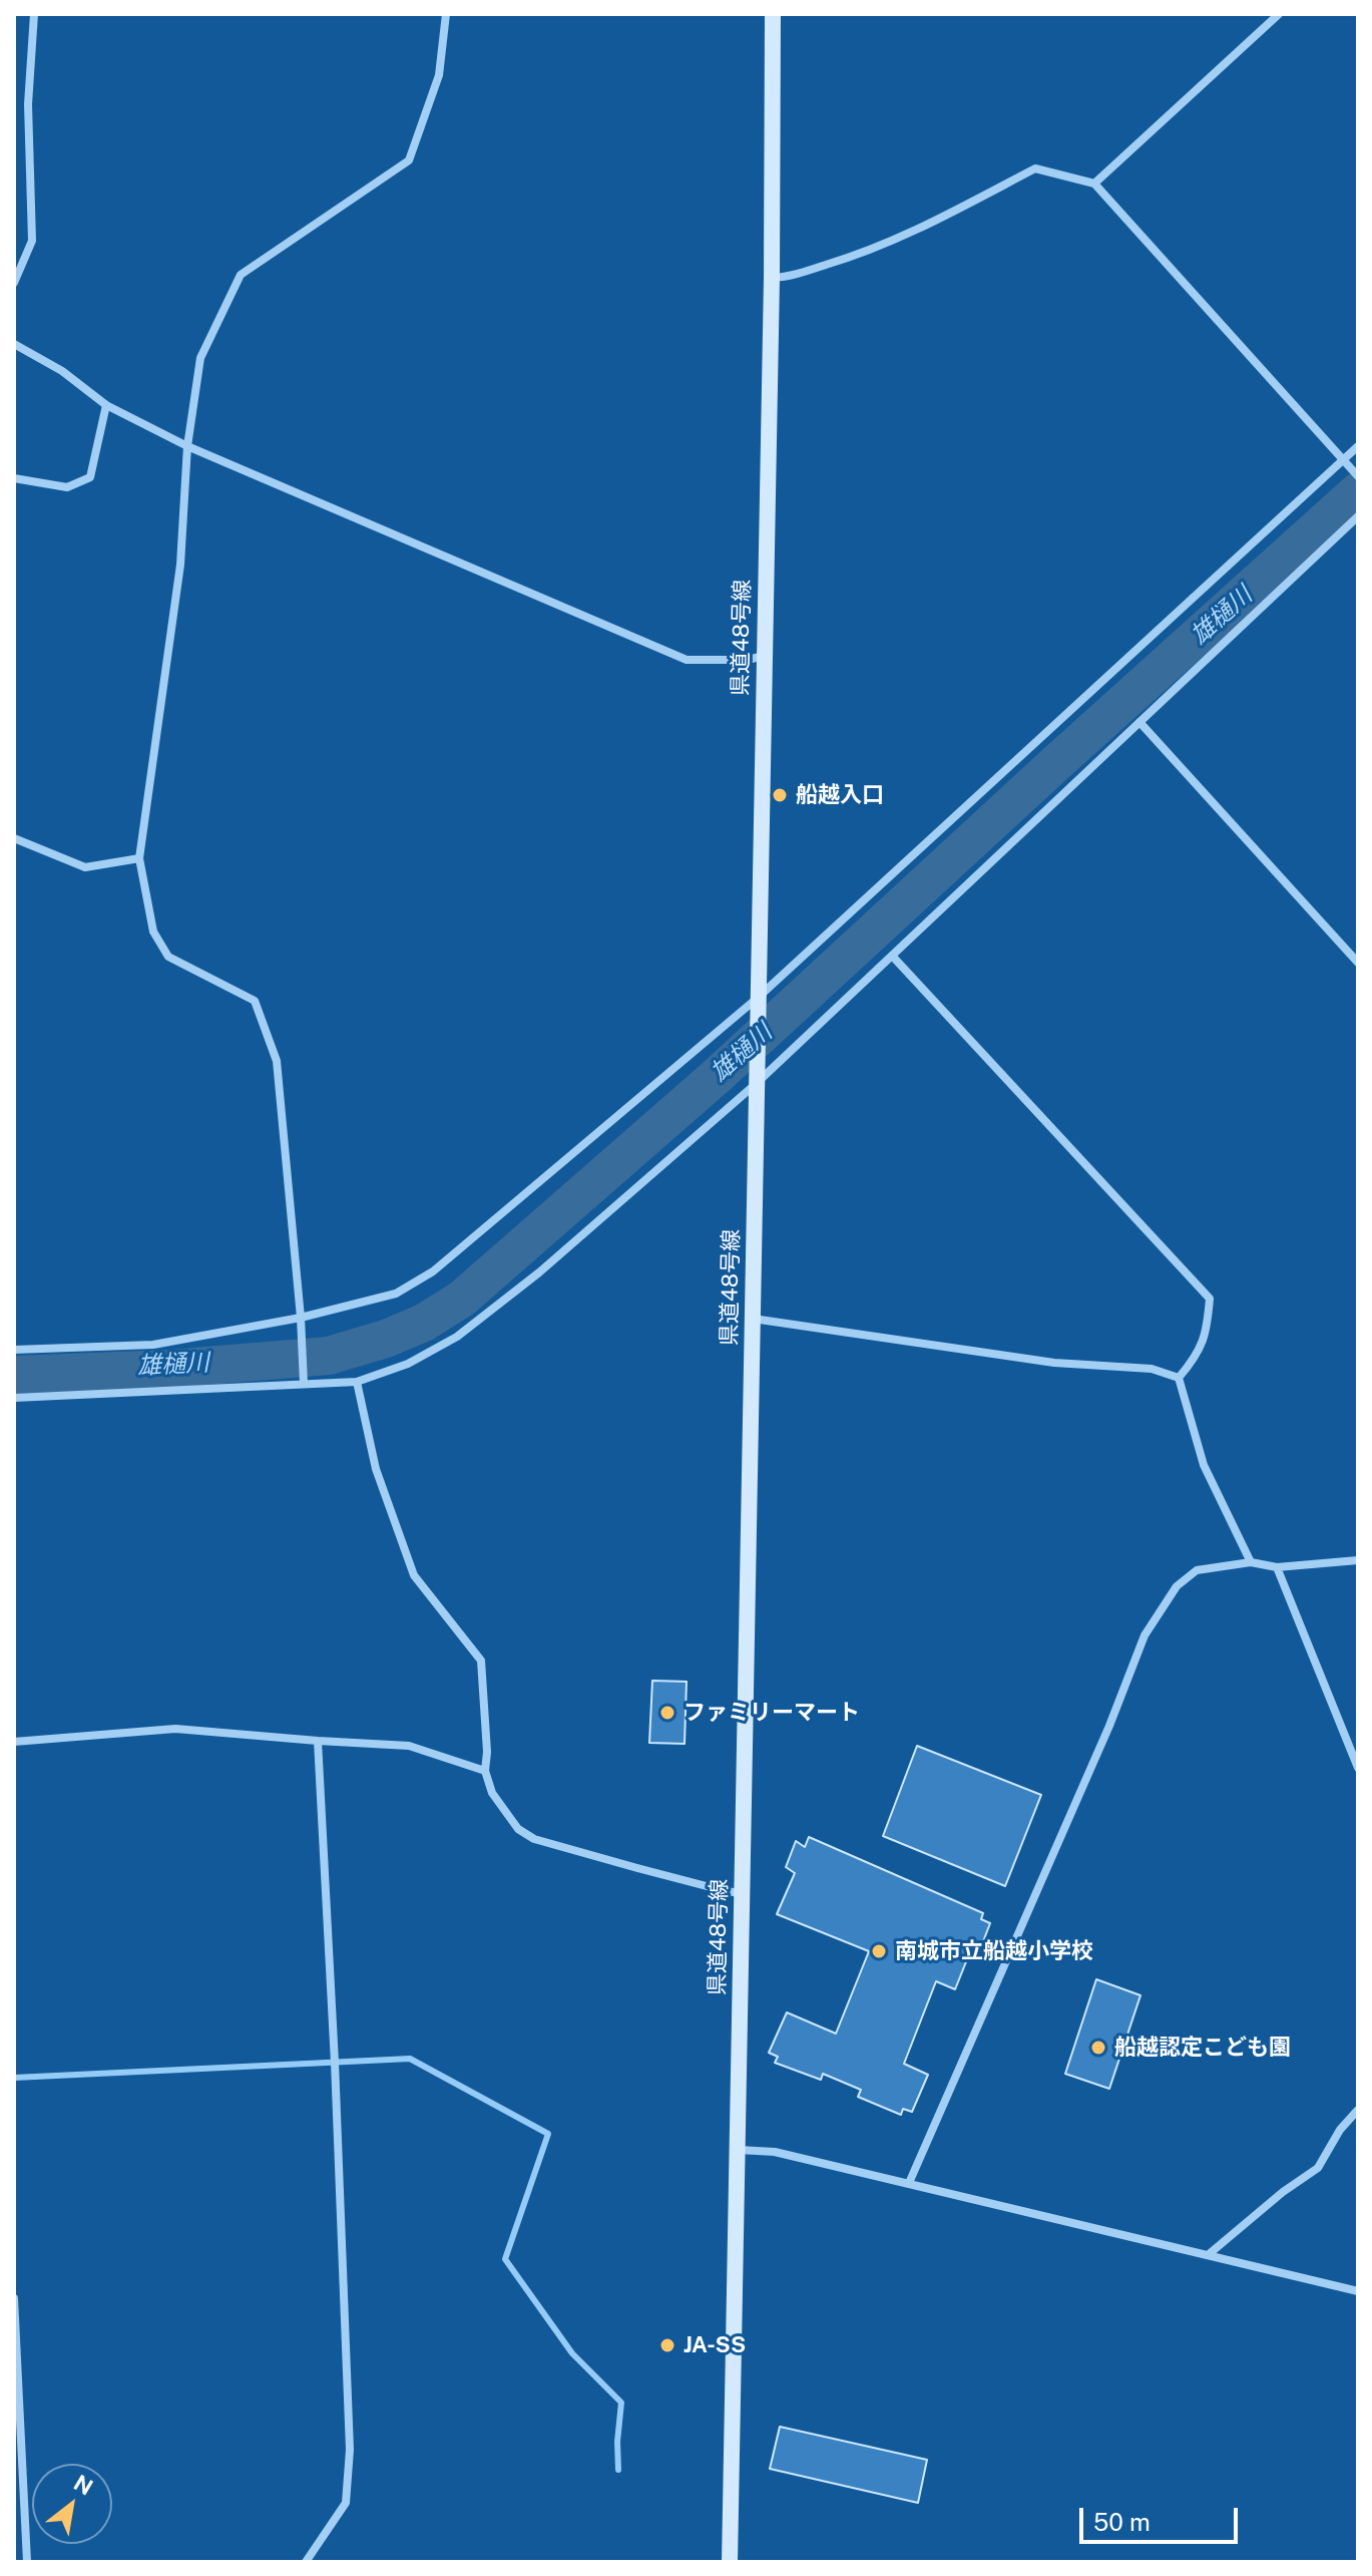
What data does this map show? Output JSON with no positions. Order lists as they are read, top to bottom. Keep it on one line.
{"streets":{"main road":["県道48号線"]},"water":["雄樋川"],"places":["船越入口","ファミリーマート","南城市立船越小学校","船越認定こども園","JA-SS"],"scale_bar":"50 m","north":"top right"}
